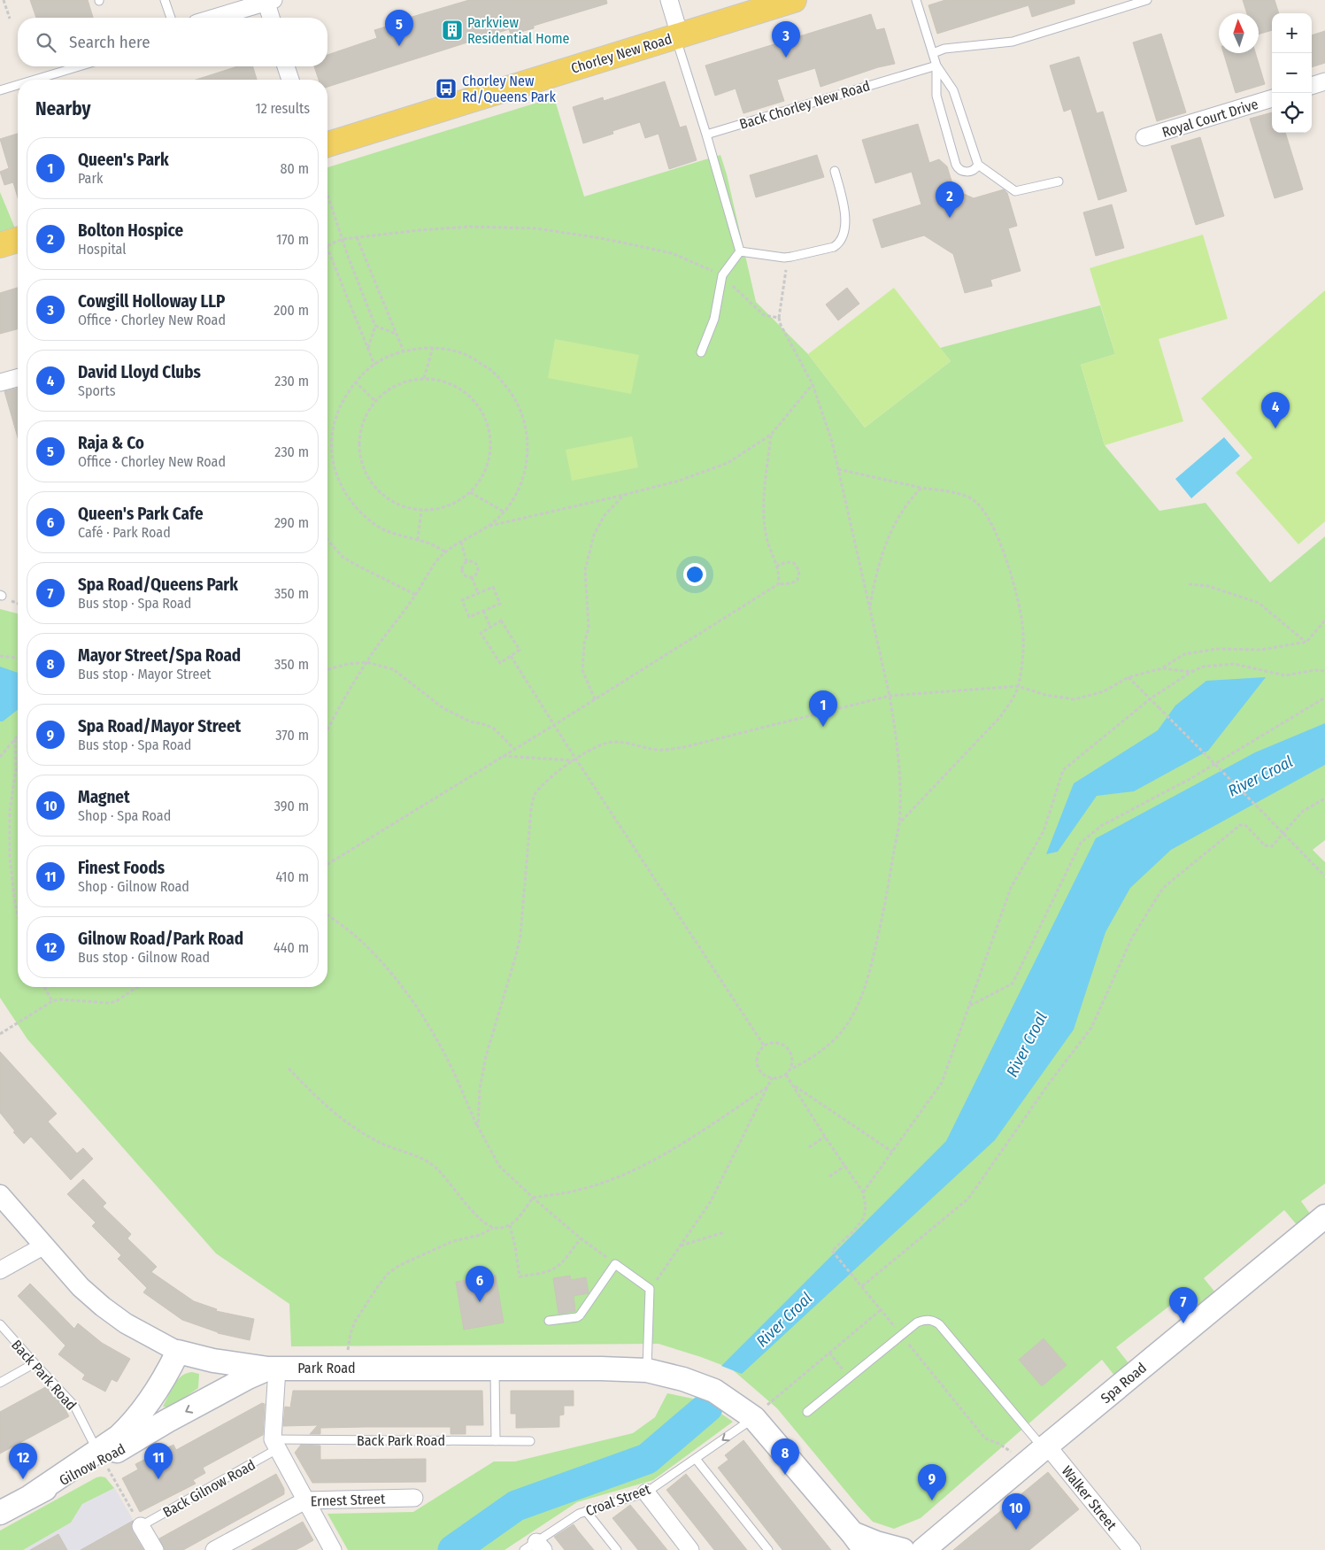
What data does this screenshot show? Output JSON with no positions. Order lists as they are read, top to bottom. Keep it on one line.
{"streets":{"main road":["Chorley New Road","Park Road","Spa Road","Gilnow Road"],"street":["Royal Court Drive","Walker Street","Ernest Street"],"lane":["Back Chorley New Road","Back Park Road","Back Gilnow Road","Croal Street"]},"crossings":[["Park Road","Gilnow Road"],["Park Road","Croal Street"],["Back Park Road","Gilnow Road"],["Back Park Road","Back Gilnow Road"],["Spa Road","Walker Street"]],"water":["River Croal"],"places":{"building":["Parkview Residential Home"],"bus stop":["Chorley New Rd/Queens Park"]},"north":"top","page":{"pins":["5","3","2","4","1","6","7","8","11","12","9","10"],"map_buttons":["+","−"],"search":"Search here","heading":["Nearby","12 results"],"list":[{"mark":"1","name":"Queen's Park","note":"Park","value":"80 m"},{"mark":"2","name":"Bolton Hospice","note":"Hospital","value":"170 m"},{"mark":"3","name":"Cowgill Holloway LLP","note":"Office · Chorley New Road","value":"200 m"},{"mark":"4","name":"David Lloyd Clubs","note":"Sports","value":"230 m"},{"mark":"5","name":"Raja & Co","note":"Office · Chorley New Road","value":"230 m"},{"mark":"6","name":"Queen's Park Cafe","note":"Café · Park Road","value":"290 m"},{"mark":"7","name":"Spa Road/Queens Park","note":"Bus stop · Spa Road","value":"350 m"},{"mark":"8","name":"Mayor Street/Spa Road","note":"Bus stop · Mayor Street","value":"350 m"},{"mark":"9","name":"Spa Road/Mayor Street","note":"Bus stop · Spa Road","value":"370 m"},{"mark":"10","name":"Magnet","note":"Shop · Spa Road","value":"390 m"},{"mark":"11","name":"Finest Foods","note":"Shop · Gilnow Road","value":"410 m"},{"mark":"12","name":"Gilnow Road/Park Road","note":"Bus stop · Gilnow Road","value":"440 m"}]}}
